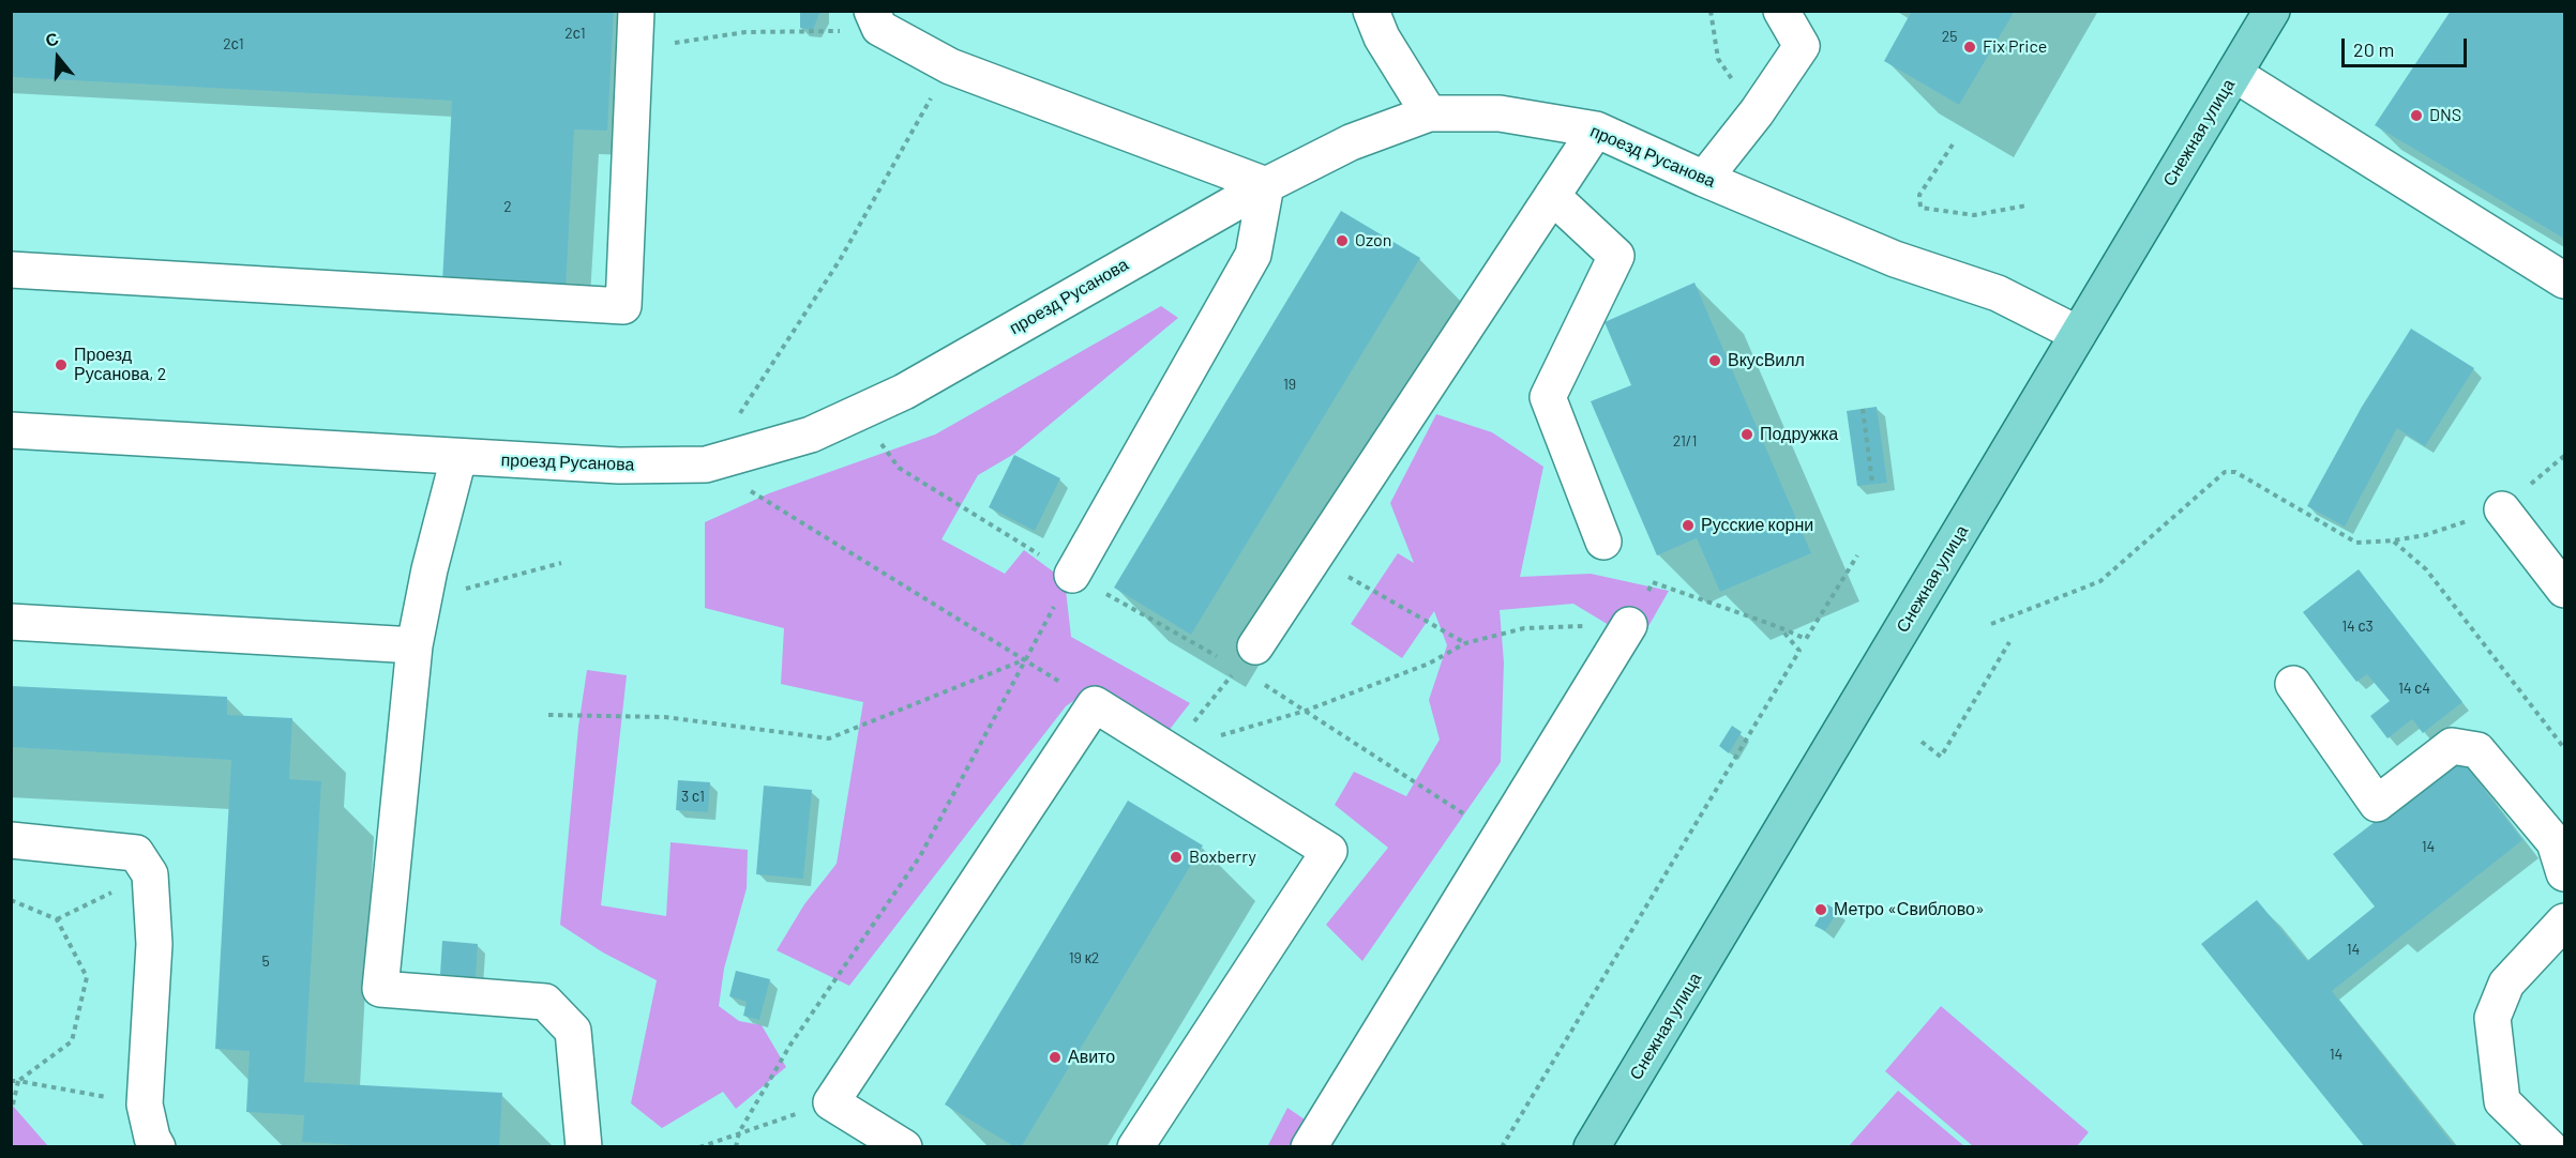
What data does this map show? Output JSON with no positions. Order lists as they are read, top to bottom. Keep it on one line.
{"streets":{"main road":["Снежная улица"],"street":["проезд Русанова"]},"crossings":[["Снежная улица","проезд Русанова"]],"places":["Fix Price","DNS","Ozon","ВкусВилл","Проезд Русанова, 2","Подружка","Русские корни","Boxberry","Метро «Свиблово»","Авито"],"house_numbers":["2с1","25","2с1","2","19","21/1","14 с3","14 с4","3 с1","14","14","19 к2","5","14"],"scale_bar":"20 m","north":"top"}
